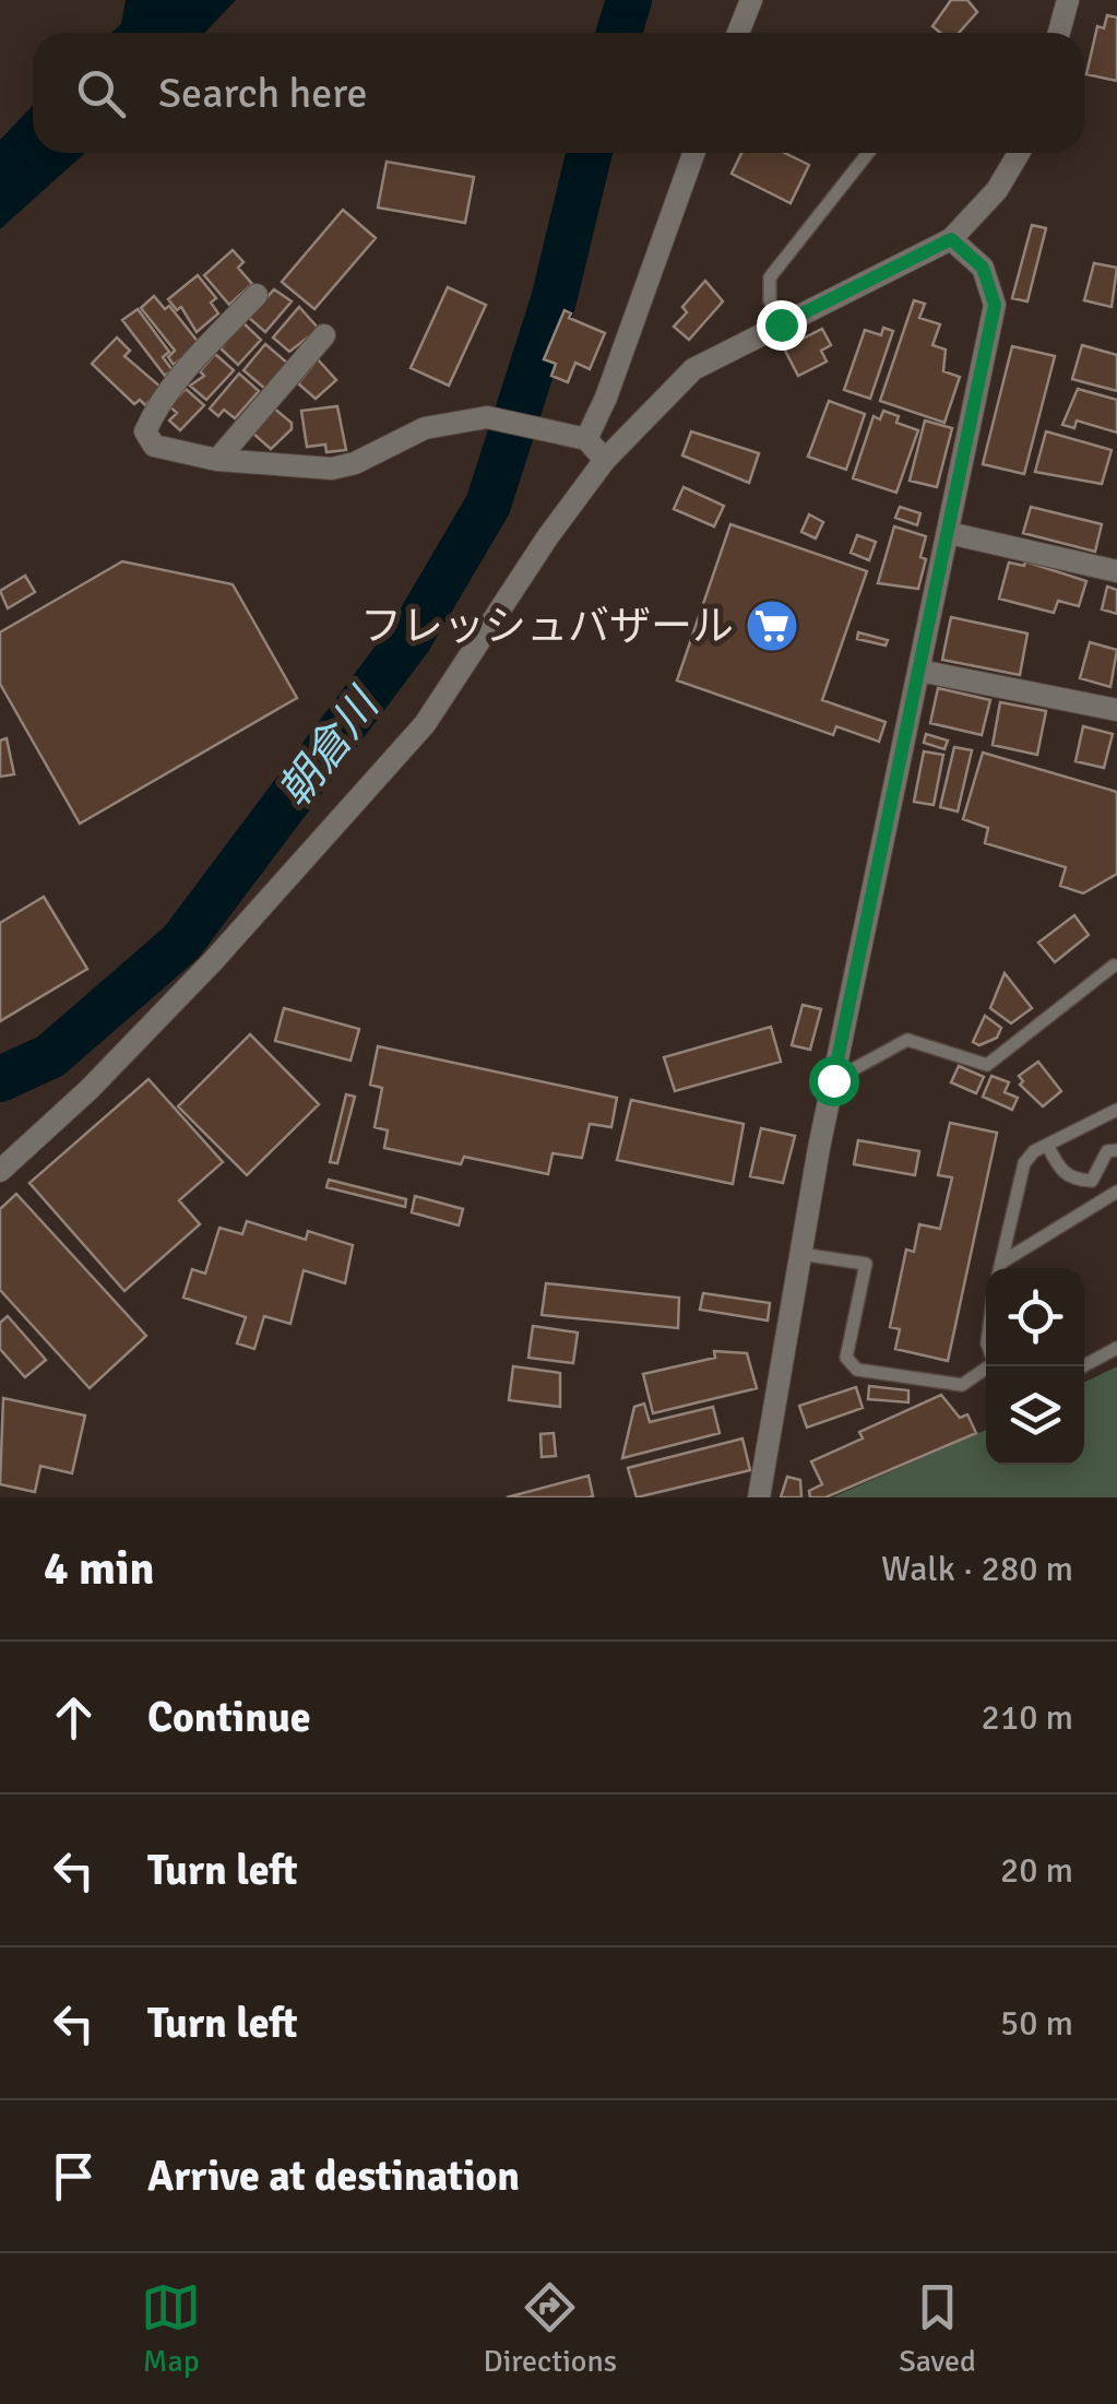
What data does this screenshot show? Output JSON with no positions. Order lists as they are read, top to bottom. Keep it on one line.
{"water":["朝倉川"],"places":{"supermarket":["フレッシュバザール"]},"page":{"search":"Search here","heading":["4 min","Walk · 280 m"],"list":[["Continue","210 m"],["Turn left","20 m"],["Turn left","50 m"],"Arrive at destination"],"nav":["Map","Directions","Saved"]}}
